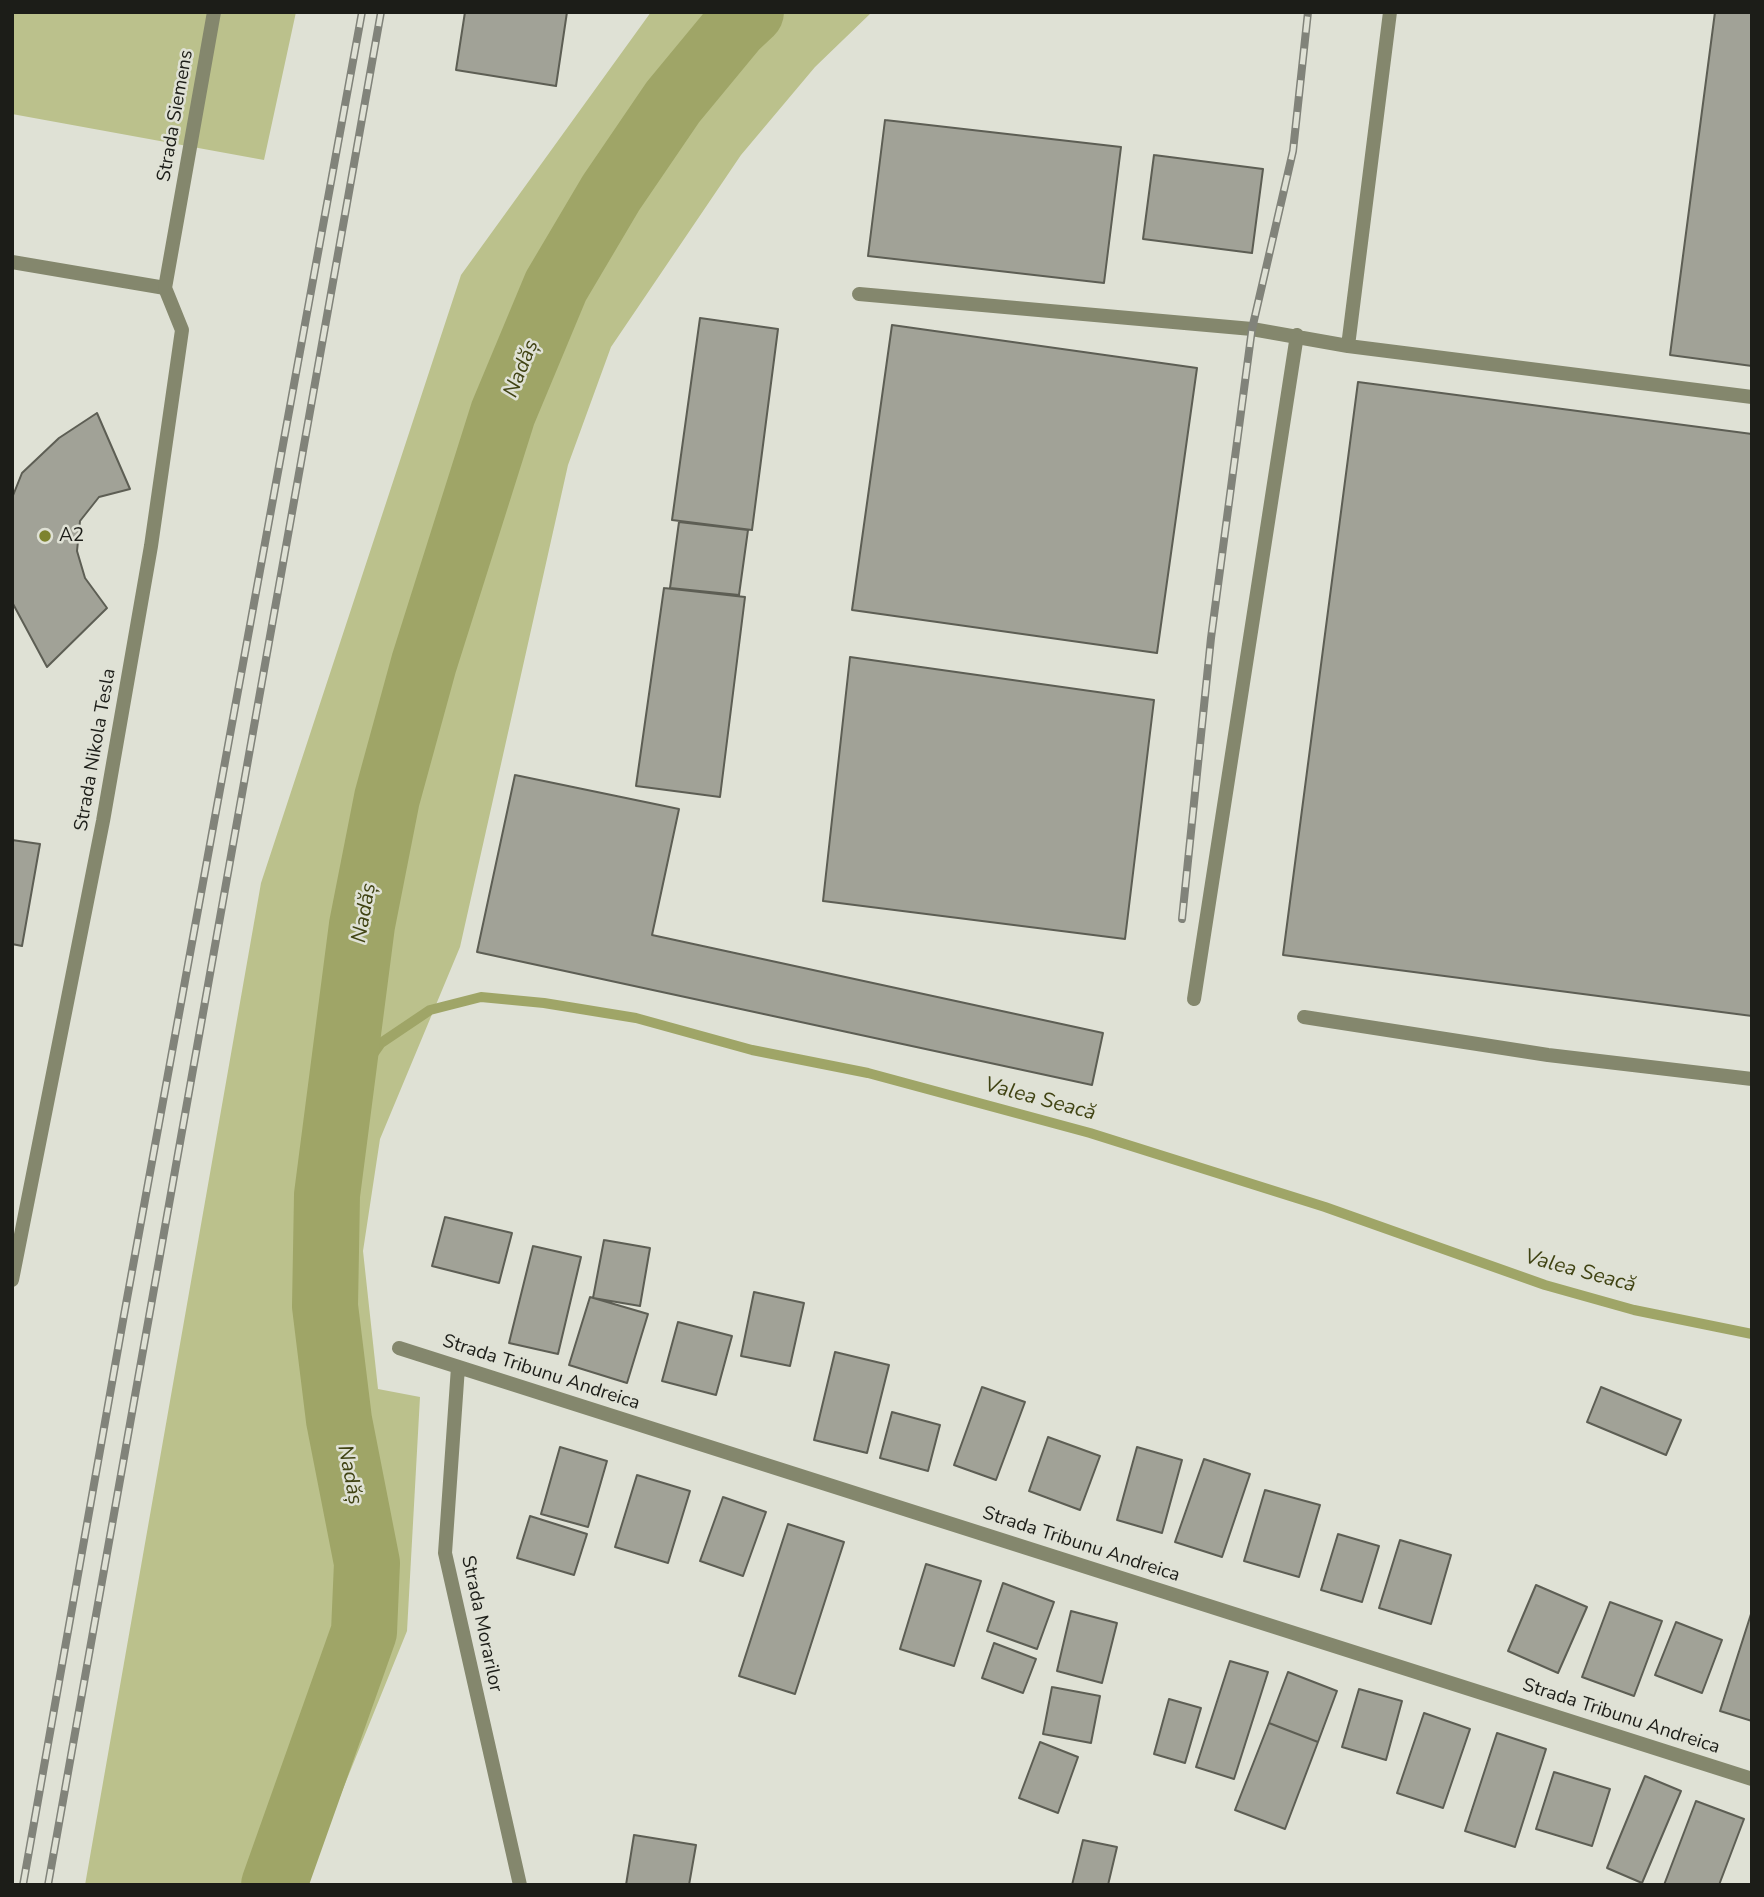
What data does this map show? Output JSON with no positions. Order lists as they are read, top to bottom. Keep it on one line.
{"streets":{"street":["Strada Siemens","Strada Nikola Tesla","Strada Tribunu Andreica","Strada Morarilor"]},"crossings":[["Strada Siemens","Strada Nikola Tesla"],["Strada Tribunu Andreica","Strada Morarilor"]],"water":["Nadăș","Valea Seacă"],"places":["A2"]}
